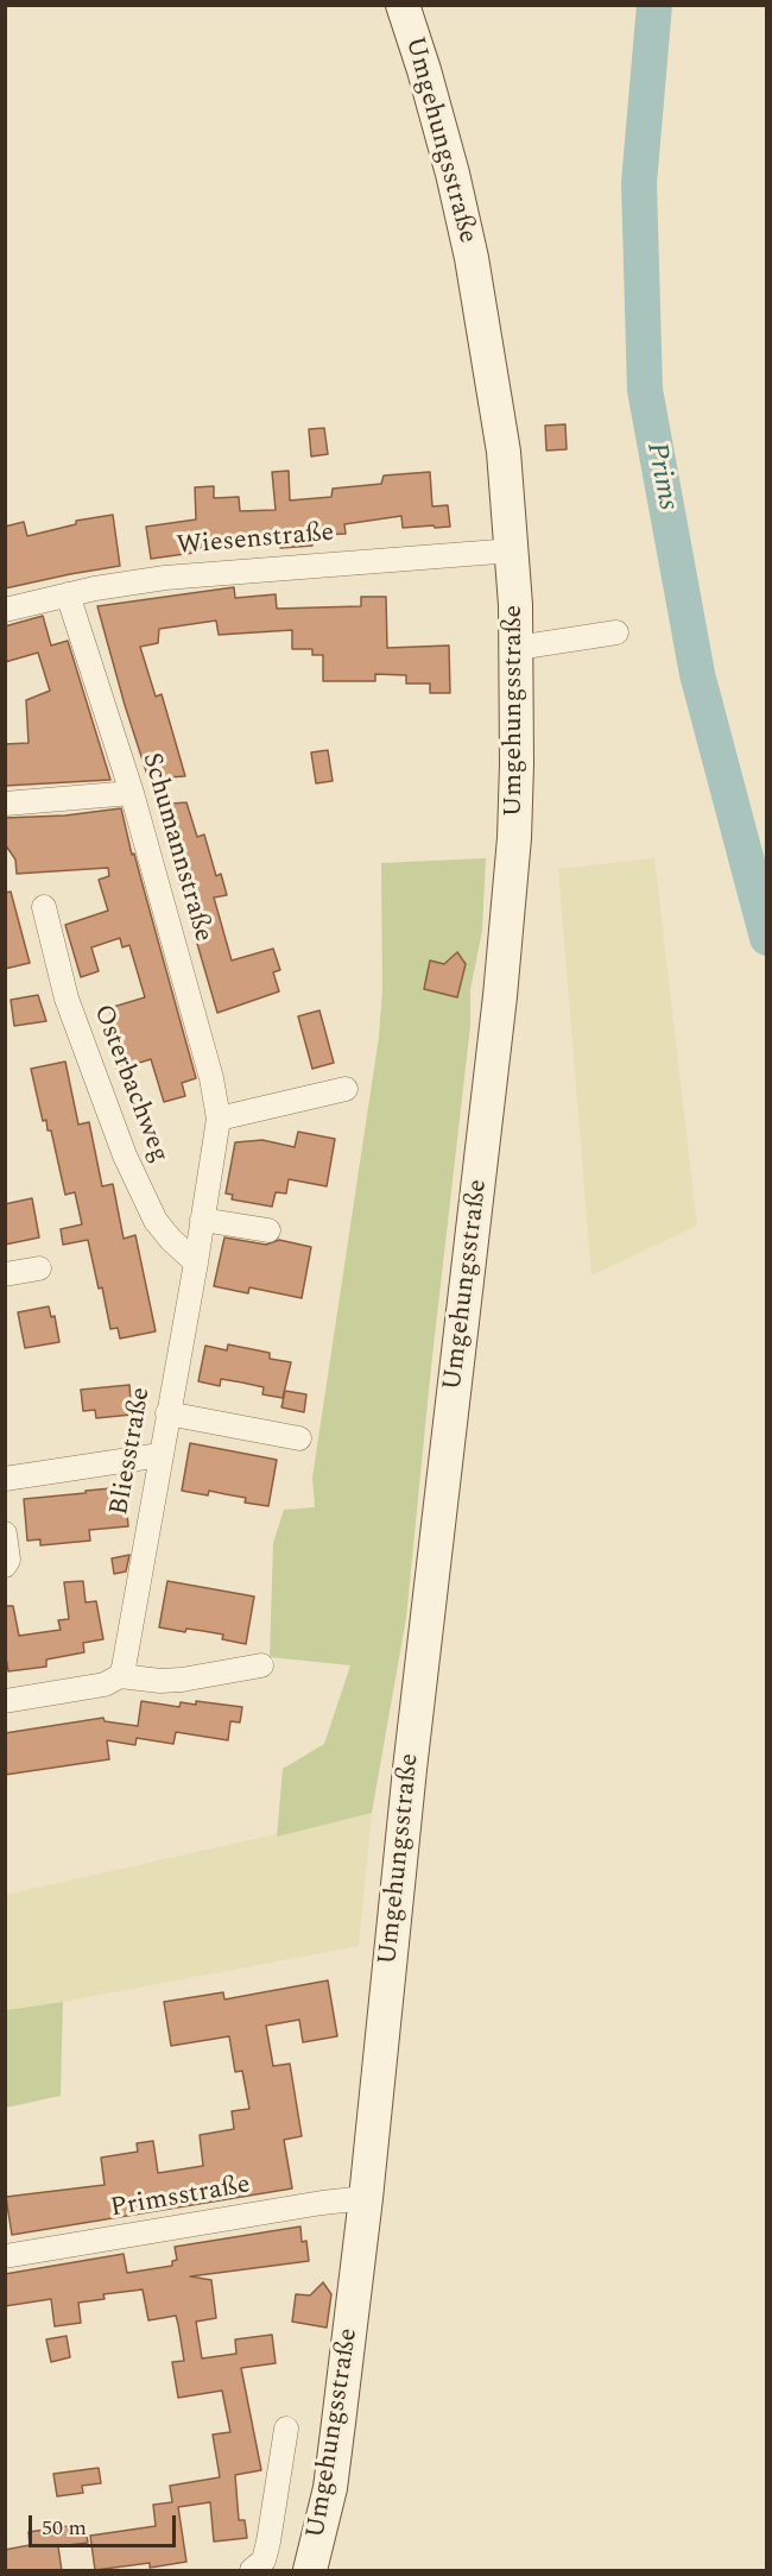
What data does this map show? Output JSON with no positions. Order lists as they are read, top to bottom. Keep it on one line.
{"streets":{"main road":["Umgehungsstraße"],"street":["Wiesenstraße","Schumannstraße","Osterbachweg","Bliesstraße","Primsstraße"]},"crossings":[["Umgehungsstraße","Wiesenstraße"],["Umgehungsstraße","Primsstraße"],["Wiesenstraße","Schumannstraße"],["Schumannstraße","Bliesstraße"],["Osterbachweg","Bliesstraße"]],"water":["Prims"],"scale_bar":"50 m"}
